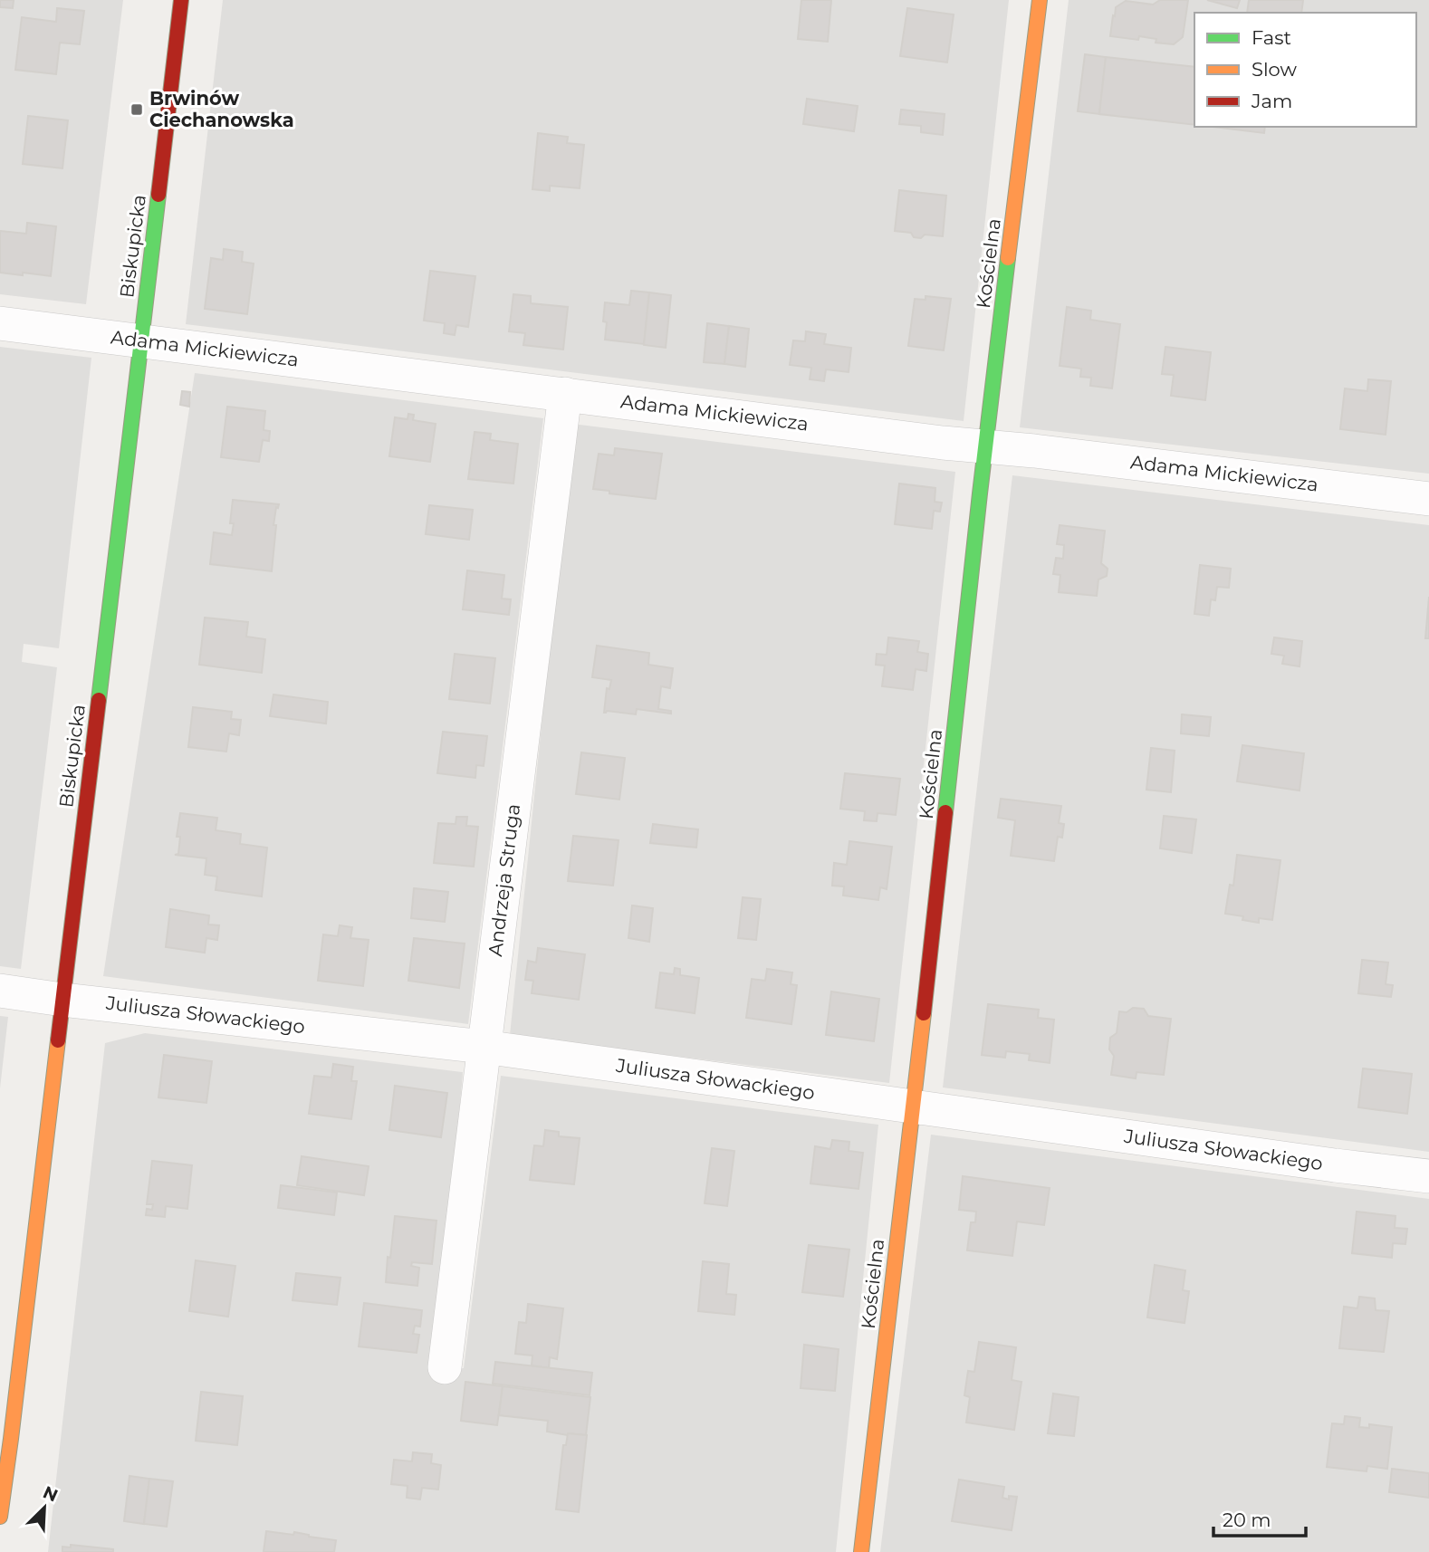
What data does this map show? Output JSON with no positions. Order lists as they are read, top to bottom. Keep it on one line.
{"streets":{"street":["Biskupicka","Kościelna","Adama Mickiewicza","Andrzeja Struga","Juliusza Słowackiego"]},"crossings":[["Biskupicka","Adama Mickiewicza"],["Biskupicka","Juliusza Słowackiego"],["Kościelna","Adama Mickiewicza"],["Kościelna","Juliusza Słowackiego"],["Adama Mickiewicza","Andrzeja Struga"],["Andrzeja Struga","Juliusza Słowackiego"]],"places":{"transit":["Brwinów Ciechanowska"]},"legend":["Fast","Slow","Jam"],"scale_bar":"20 m","north":"top right"}
